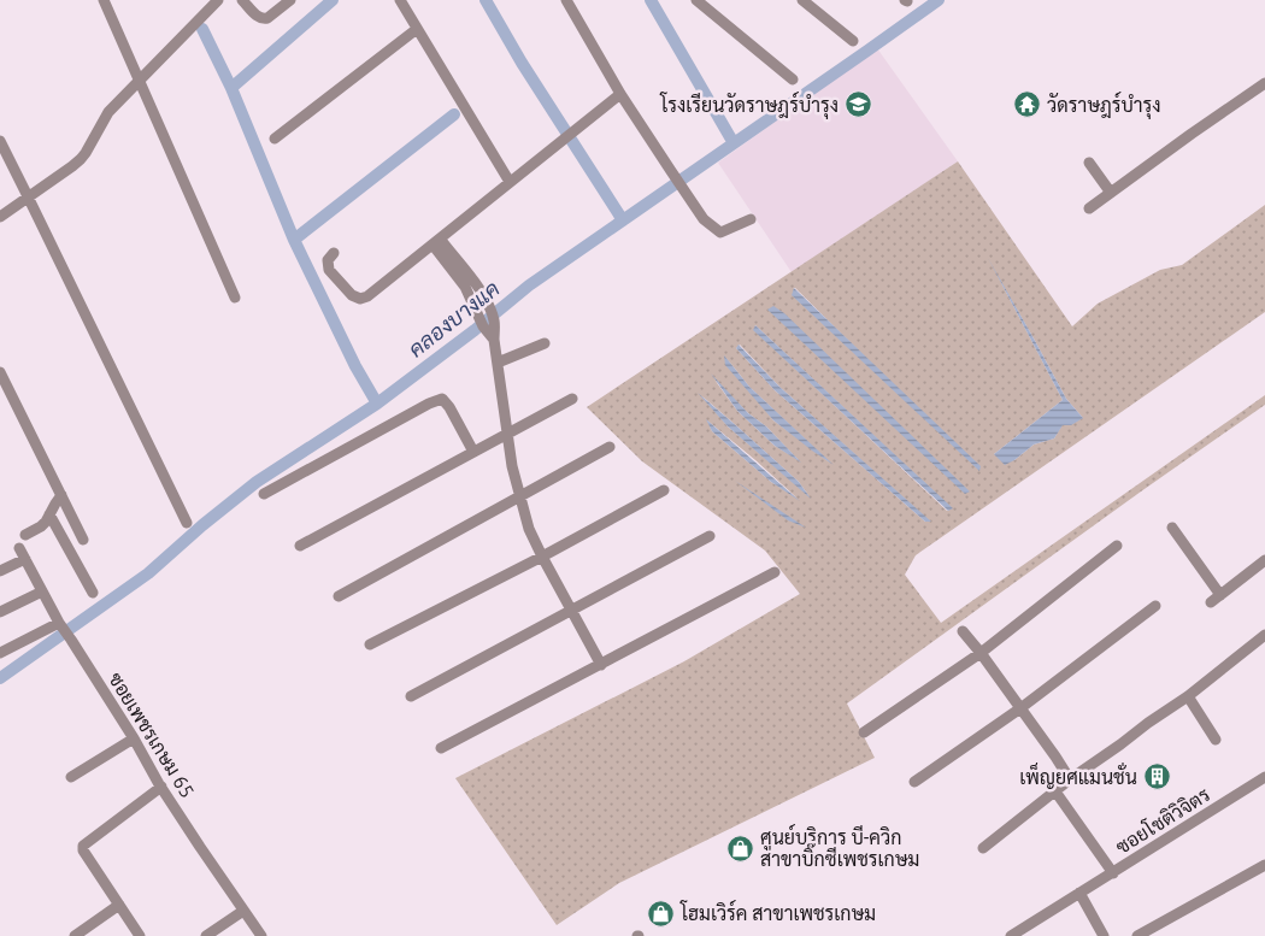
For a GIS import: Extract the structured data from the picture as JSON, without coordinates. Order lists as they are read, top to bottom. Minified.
{"streets":{"street":["ซอยเพชรเกษม 65","ซอยโชติวิจิตร"]},"water":["คลองบางแค"],"places":{"school or university":["โรงเรียนวัดราษฎร์บำรุง"],"temple":["วัดราษฎร์บำรุง"],"building":["เพ็ญยศแมนชั่น"],"shop":["ศูนย์บริการ บี-ควิก สาขาบิ๊กซีเพชรเกษม","โฮมเวิร์ค สาขาเพชรเกษม"]}}
